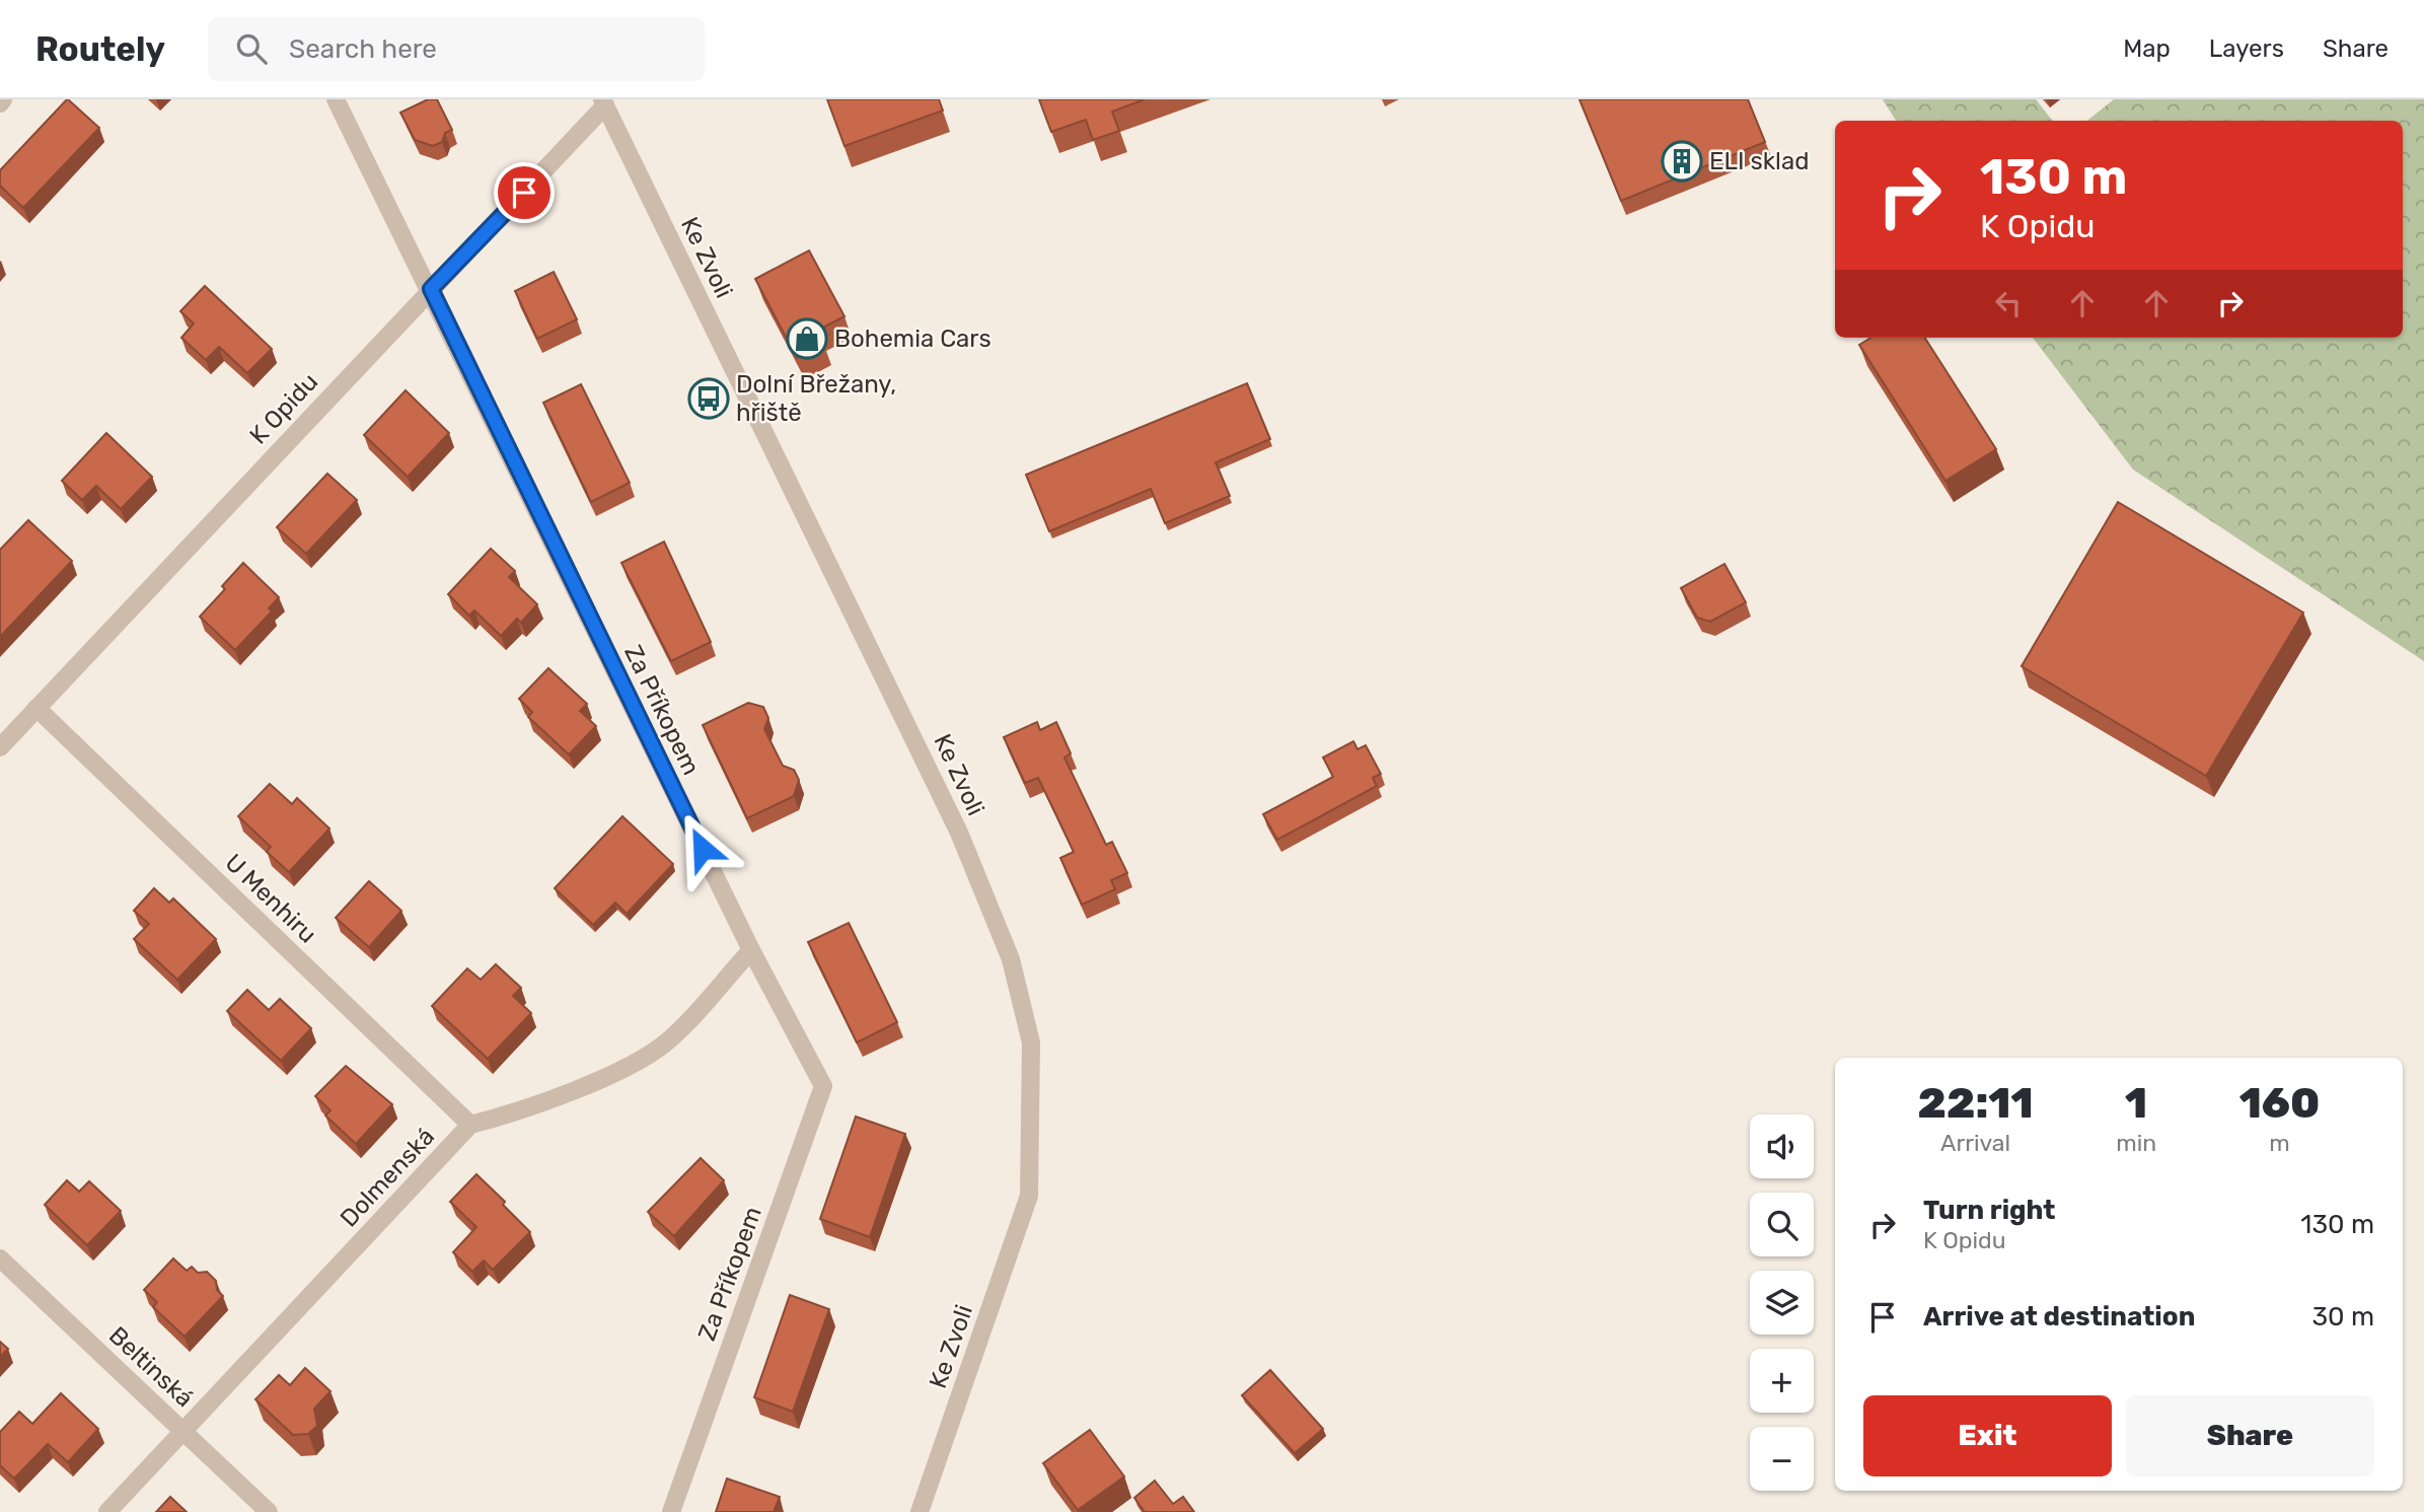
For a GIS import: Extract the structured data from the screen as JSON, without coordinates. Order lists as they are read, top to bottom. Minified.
{"streets":{"street":["Ke Zvoli","K Opidu","Za Příkopem","U Menhiru","Dolmenská","Beltinská"]},"crossings":[["Ke Zvoli","K Opidu"],["K Opidu","Za Příkopem"],["K Opidu","U Menhiru"],["Za Příkopem","Dolmenská"],["U Menhiru","Dolmenská"],["Dolmenská","Beltinská"]],"places":{"building":["ELI sklad"],"shop":["Bohemia Cars"],"bus stop":["Dolní Břežany, hřiště"]},"page":{"header":"Routely","search":"Search here","nav":["Map","Layers","Share"],"turn":["130 m","K Opidu"],"eta":["22:11","Arrival","1","min","160","m"],"map_buttons":["+","−"],"list":[{"name":"Turn right","note":"K Opidu","value":"130 m"},{"name":"Arrive at destination","value":"30 m"}],"buttons":["Exit","Share"]}}
